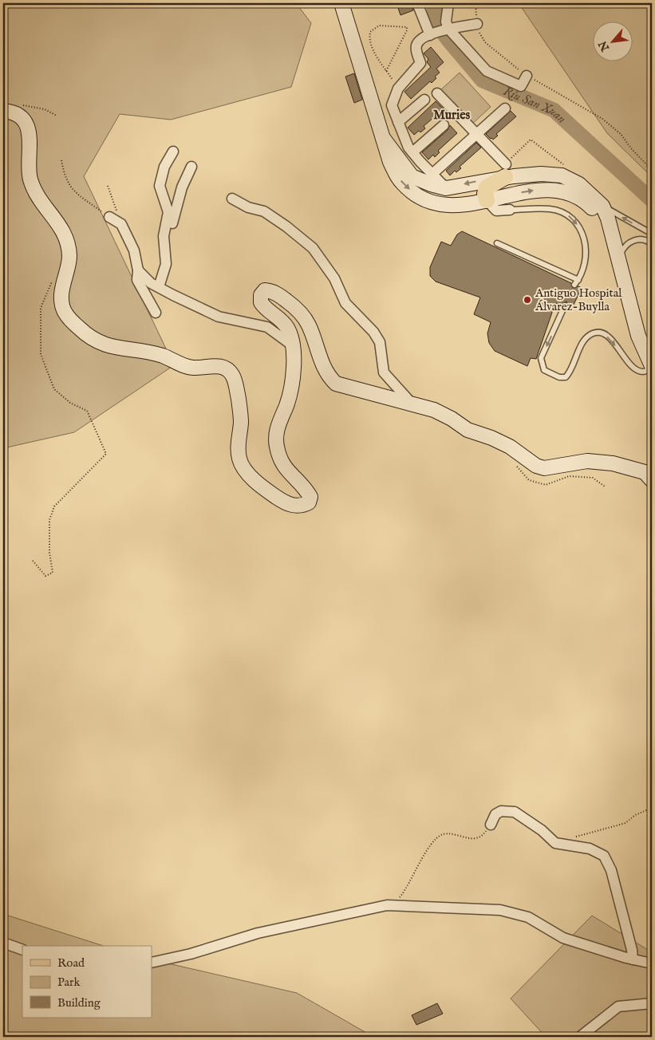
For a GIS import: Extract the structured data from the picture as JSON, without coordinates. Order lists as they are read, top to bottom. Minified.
{"districts":["Muries"],"water":["Ríu San Xuan"],"places":["Antiguo Hospital Álvarez-Buylla"],"legend":["Road","Park","Building"],"north":"bottom left"}
